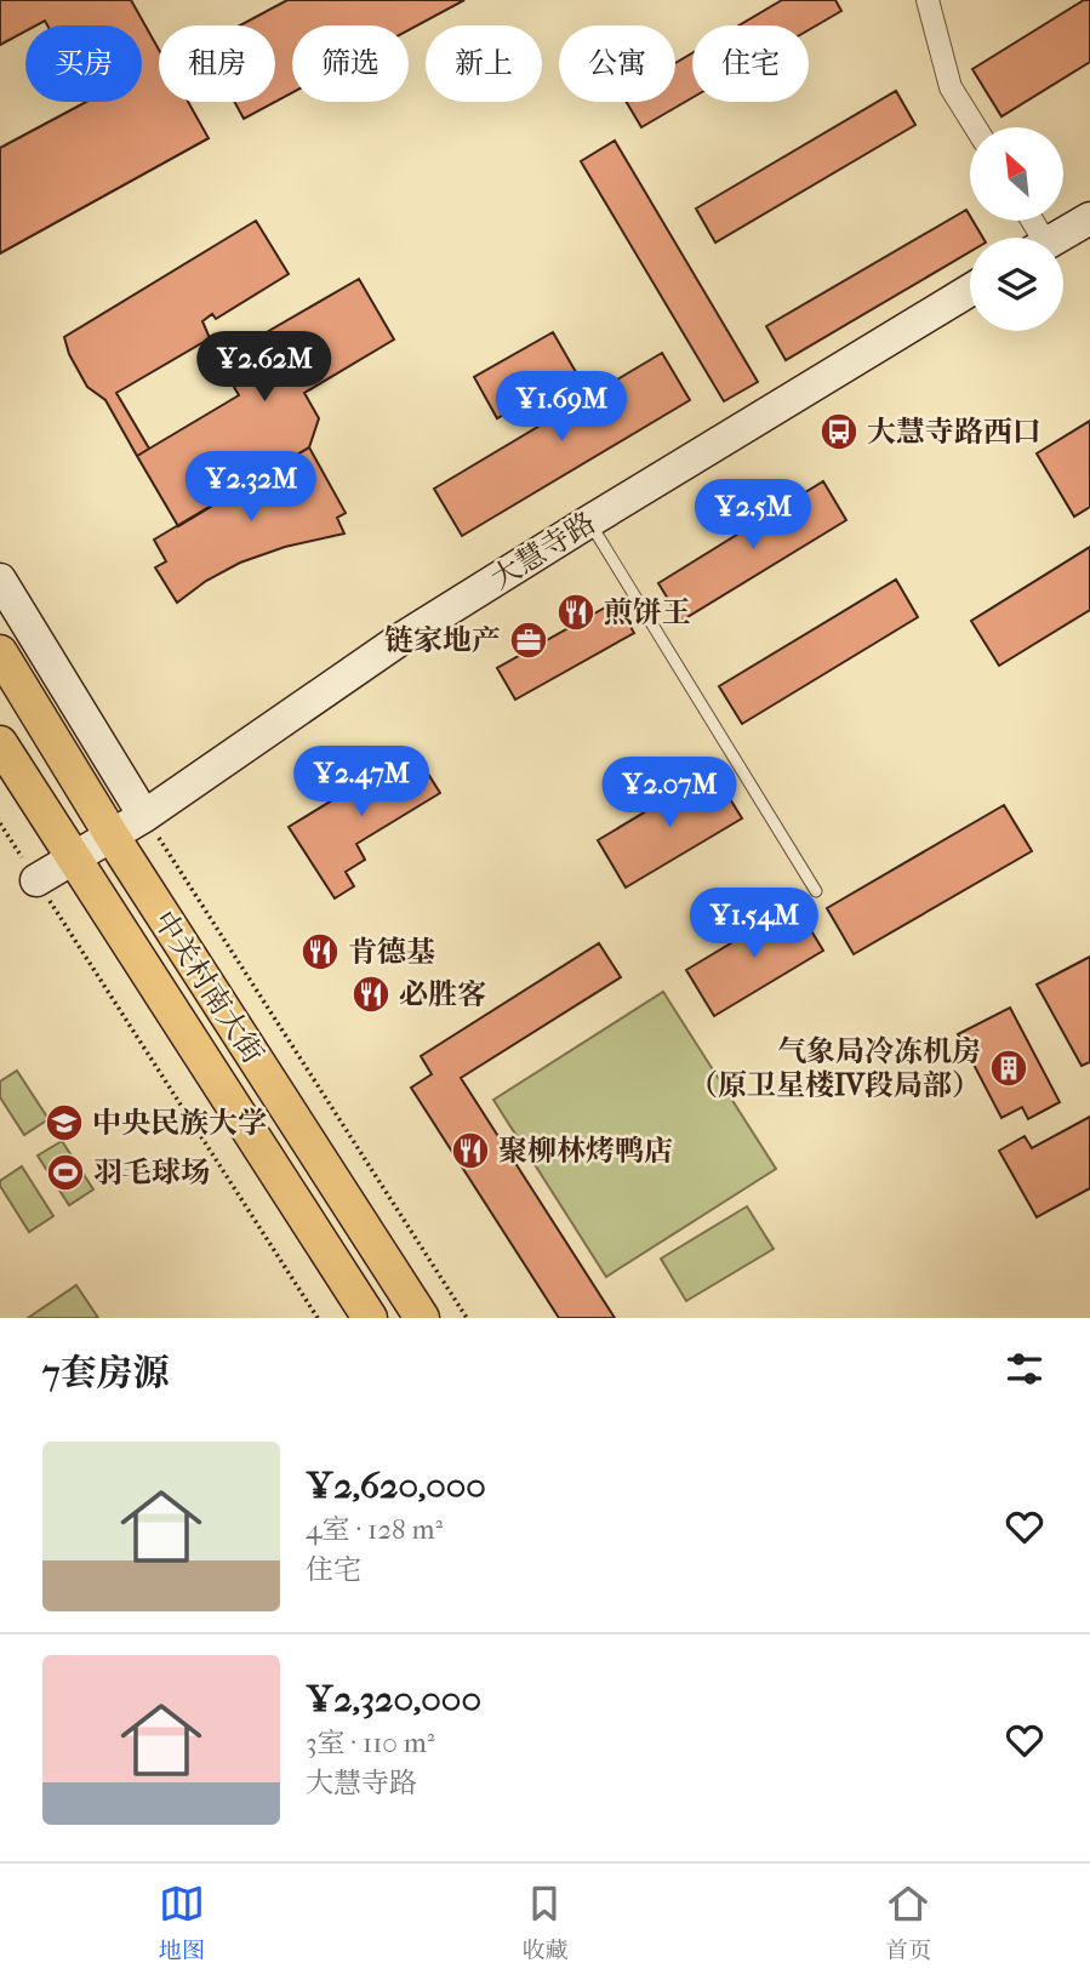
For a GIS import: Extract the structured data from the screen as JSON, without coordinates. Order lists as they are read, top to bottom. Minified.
{"streets":{"main road":["中关村南大街"],"street":["大慧寺路"]},"crossings":[["大慧寺路","中关村南大街"]],"places":{"bus stop":["大慧寺路西口"],"restaurant":["煎饼王","肯德基","必胜客","聚柳林烤鸭店"],"office":["链家地产"],"building":["气象局冷冻机房 （原卫星楼IV段局部）"],"school or university":["中央民族大学"],"sports":["羽毛球场"]},"north":"top left","page":{"chip":["买房","租房","筛选","新上","公寓","住宅"],"price":["¥2.62M","¥1.69M","¥2.32M","¥2.5M","¥2.47M","¥2.07M","¥1.54M"],"heading":"7套房源","list":[{"name":"¥2,620,000","note":"4室 · 128 m² · 住宅"},{"name":"¥2,320,000","note":"3室 · 110 m² · 大慧寺路"}],"tabs":["地图","收藏","首页"]}}
